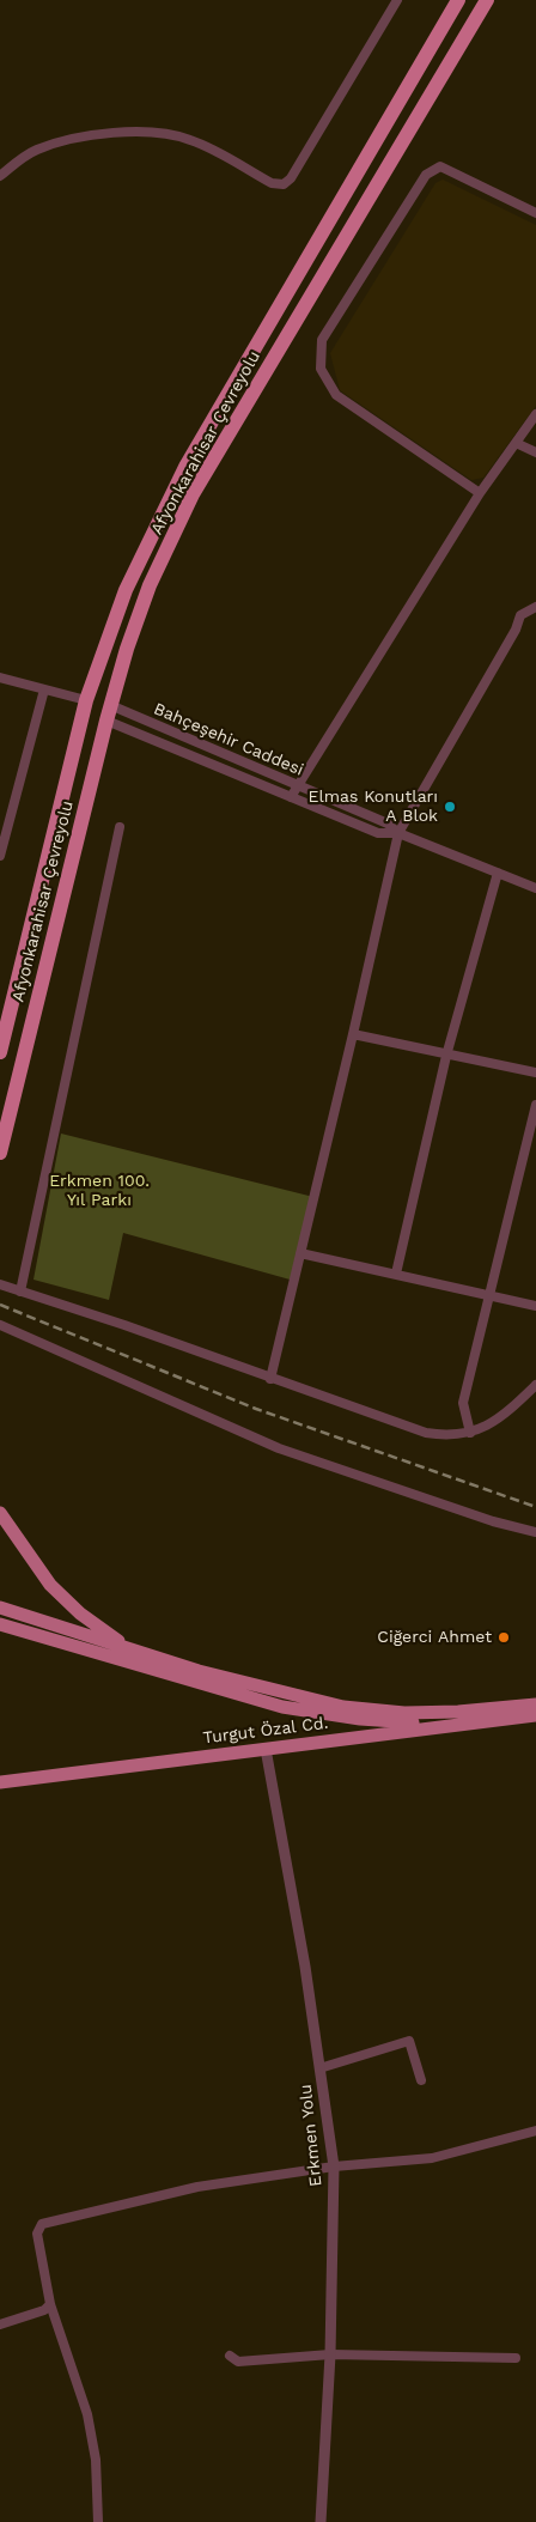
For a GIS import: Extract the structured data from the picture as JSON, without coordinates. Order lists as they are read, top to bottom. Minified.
{"streets":{"highway":["Afyonkarahisar Çevreyolu"],"main road":["Turgut Özal Cd."],"street":["Bahçeşehir Caddesi","Erkmen Yolu"]},"crossings":[["Afyonkarahisar Çevreyolu","Bahçeşehir Caddesi"],["Turgut Özal Cd.","Erkmen Yolu"]],"parks":["Erkmen 100. Yıl Parkı"],"places":["Elmas Konutları A Blok","Ciğerci Ahmet"]}
